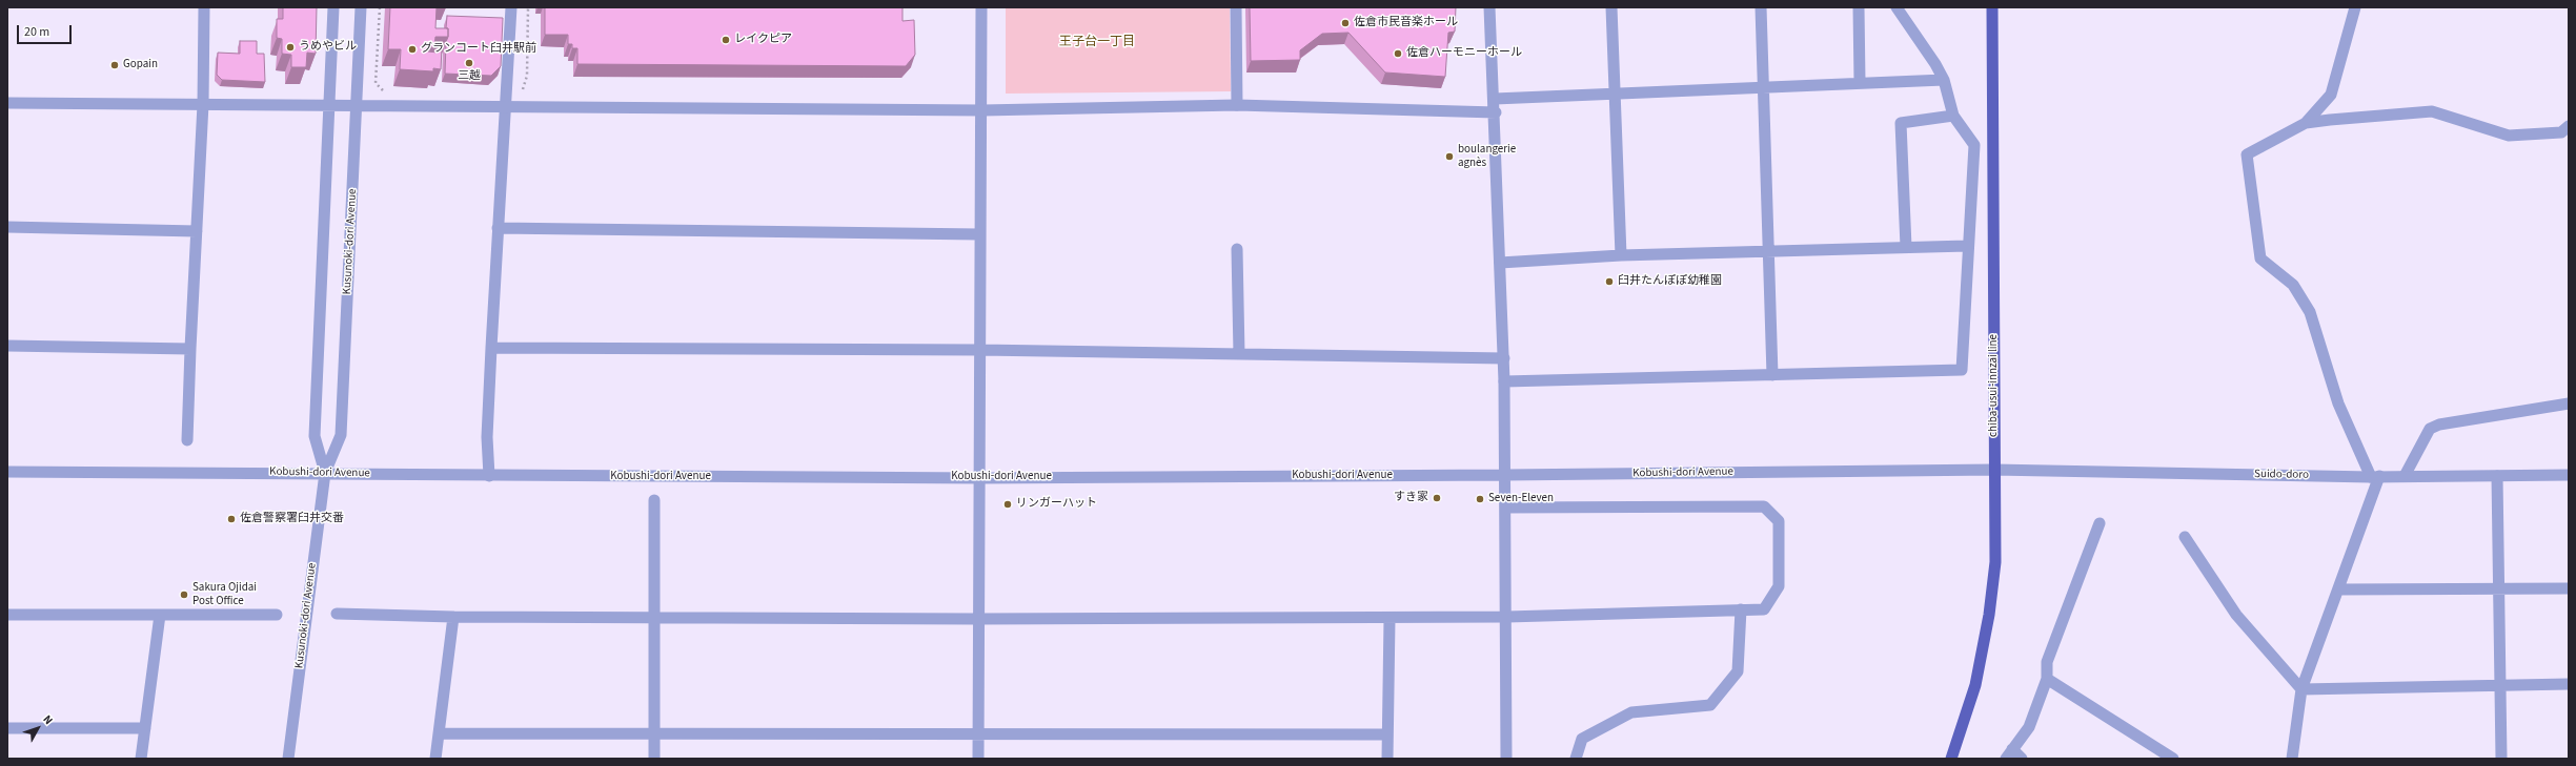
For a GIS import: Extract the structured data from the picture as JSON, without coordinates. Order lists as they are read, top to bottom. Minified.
{"streets":{"main road":["chiba-usui-innzai line"],"street":["Kusunoki-dori Avenue","Kobushi-dori Avenue","Suido-doro"]},"crossings":[["Kusunoki-dori Avenue","Kobushi-dori Avenue"],["chiba-usui-innzai line","Kobushi-dori Avenue"],["chiba-usui-innzai line","Suido-doro"],["Kobushi-dori Avenue","Suido-doro"]],"districts":["王子台一丁目"],"places":["佐倉市民音楽ホール","レイクピア","うめやビル","グランコート臼井駅前","佐倉ハーモニーホール","三越","Gopain","boulangerie agnès","臼井たんぽぽ幼稚園","すき家","Seven-Eleven","リンガーハット","佐倉警察署臼井交番","Sakura Ojidai Post Office"],"scale_bar":"20 m","north":"top right"}
